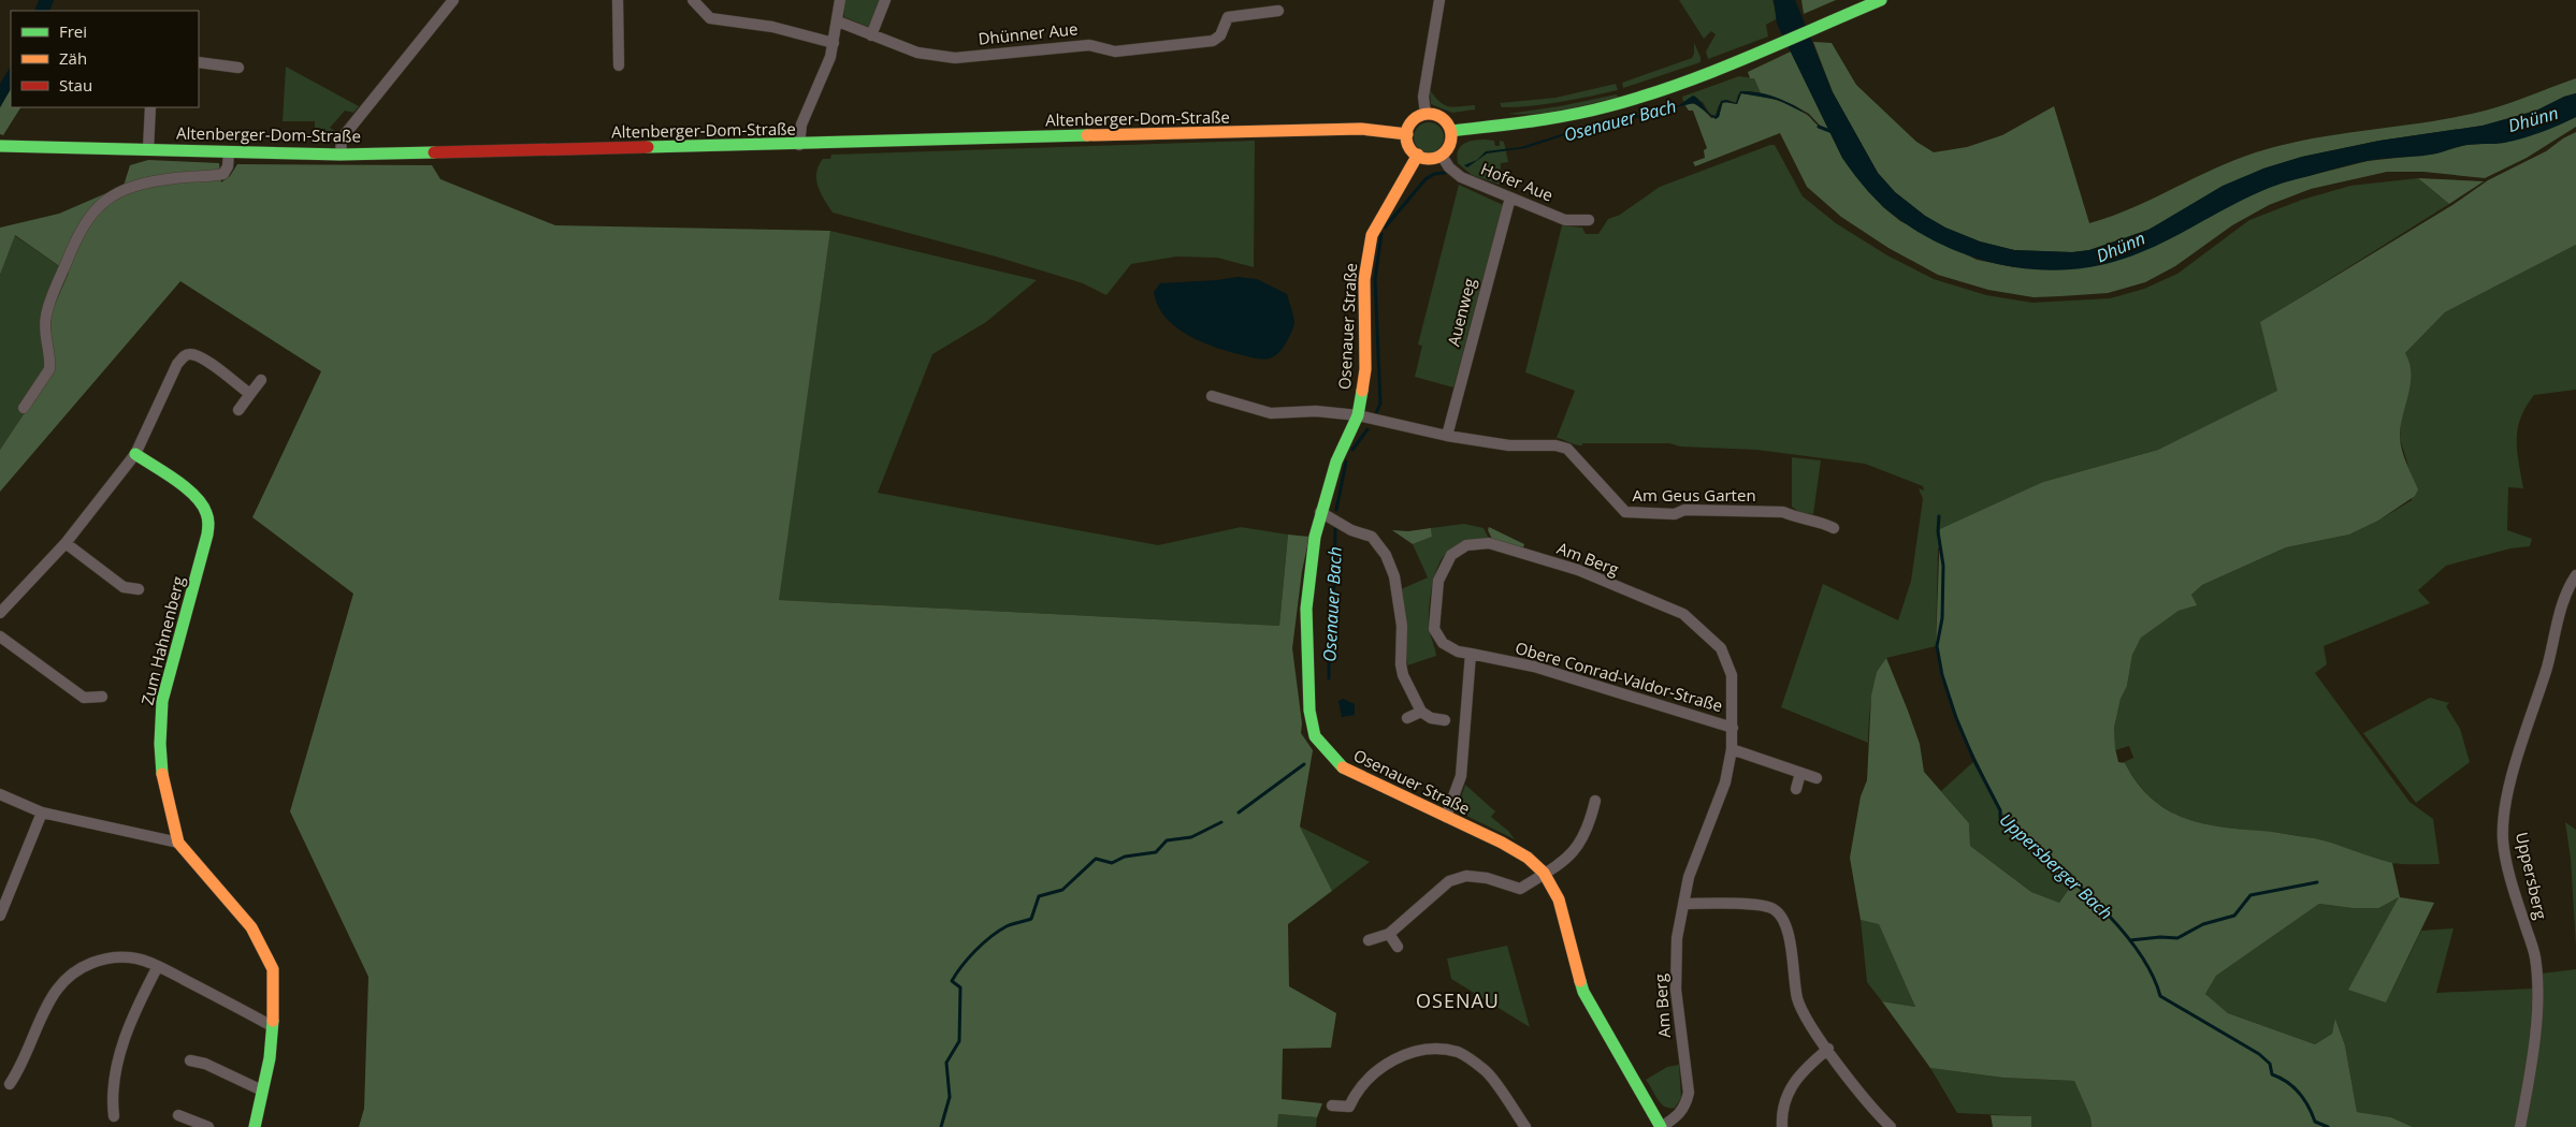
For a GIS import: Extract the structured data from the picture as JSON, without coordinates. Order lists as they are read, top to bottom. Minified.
{"streets":{"main road":["Altenberger-Dom-Straße","Osenauer Straße","Zum Hahnenberg"],"street":["Dhünner Aue","Hofer Aue","Auenweg","Am Geus Garten","Am Berg","Obere Conrad-Valdor-Straße","Uppersberg"]},"crossings":[["Altenberger-Dom-Straße","Hofer Aue"],["Altenberger-Dom-Straße","Osenauer Straße"],["Hofer Aue","Auenweg"],["Hofer Aue","Osenauer Straße"],["Auenweg","Am Geus Garten"],["Osenauer Straße","Am Geus Garten"],["Osenauer Straße","Am Berg"],["Am Berg","Obere Conrad-Valdor-Straße"]],"districts":["OSENAU"],"water":["Dhünn","Osenauer Bach","Uppersberger Bach"],"legend":["Frei","Zäh","Stau"]}
